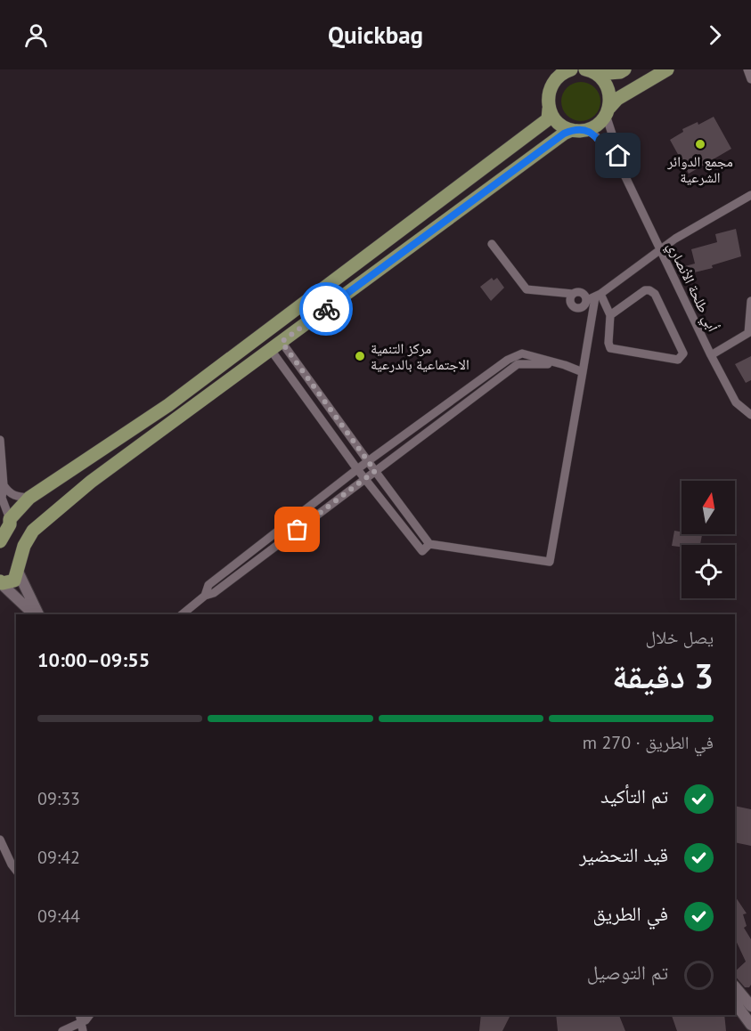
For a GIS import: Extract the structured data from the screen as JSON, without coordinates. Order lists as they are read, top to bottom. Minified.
{"streets":{"street":["أبي طلحة الأنصاري"]},"places":["مجمع الدوائر الشرعية","مركز التنمية الاجتماعية بالدرعية"],"north":"top","page":{"header":"Quickbag","heading":["3 دقيقة","يصل خلال","09:55–10:00"],"bar":"في الطريق · 270 m","list":[["تم التأكيد","09:33"],["قيد التحضير","09:42"],["في الطريق","09:44"],"تم التوصيل"]}}
